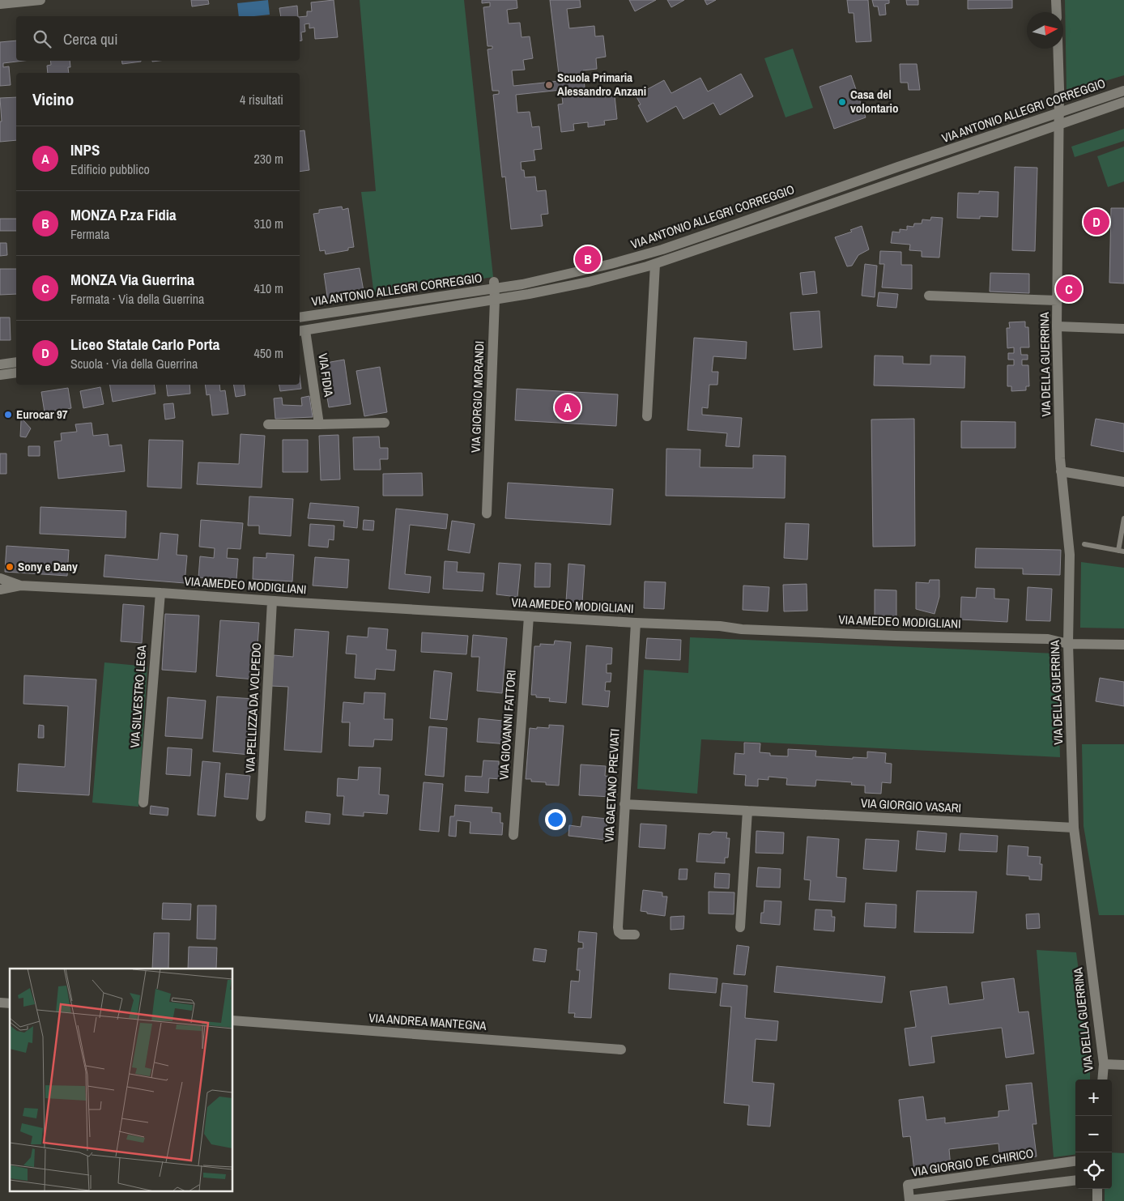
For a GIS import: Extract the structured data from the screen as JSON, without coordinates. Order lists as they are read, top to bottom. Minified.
{"streets":{"street":["VIA ANTONIO ALLEGRI CORREGGIO","VIA DELLA GUERRINA","VIA FIDIA","VIA GIORGIO MORANDI","VIA AMEDEO MODIGLIANI","VIA SILVESTRO LEGA","VIA PELLIZZA DA VOLPEDO","VIA GIOVANNI FATTORI","VIA GAETANO PREVIATI","VIA GIORGIO VASARI","VIA ANDREA MANTEGNA","VIA GIORGIO DE CHIRICO"]},"crossings":[["VIA ANTONIO ALLEGRI CORREGGIO","VIA DELLA GUERRINA"],["VIA ANTONIO ALLEGRI CORREGGIO","VIA FIDIA"],["VIA ANTONIO ALLEGRI CORREGGIO","VIA GIORGIO MORANDI"],["VIA DELLA GUERRINA","VIA AMEDEO MODIGLIANI"],["VIA DELLA GUERRINA","VIA GIORGIO VASARI"],["VIA AMEDEO MODIGLIANI","VIA SILVESTRO LEGA"],["VIA AMEDEO MODIGLIANI","VIA PELLIZZA DA VOLPEDO"],["VIA AMEDEO MODIGLIANI","VIA GIOVANNI FATTORI"],["VIA AMEDEO MODIGLIANI","VIA GAETANO PREVIATI"],["VIA GAETANO PREVIATI","VIA GIORGIO VASARI"]],"places":["Scuola Primaria Alessandro Anzani","Casa del volontario","Eurocar 97","Sony e Dany"],"north":"right","page":{"search":"Cerca qui","heading":["Vicino","4 risultati"],"list":[{"mark":"A","name":"INPS","note":"Edificio pubblico","value":"230 m"},{"mark":"B","name":"MONZA P.za Fidia","note":"Fermata","value":"310 m"},{"mark":"C","name":"MONZA Via Guerrina","note":"Fermata · Via della Guerrina","value":"410 m"},{"mark":"D","name":"Liceo Statale Carlo Porta","note":"Scuola · Via della Guerrina","value":"450 m"}],"pins":["D","B","C","A"],"map_buttons":["+","−"]}}
